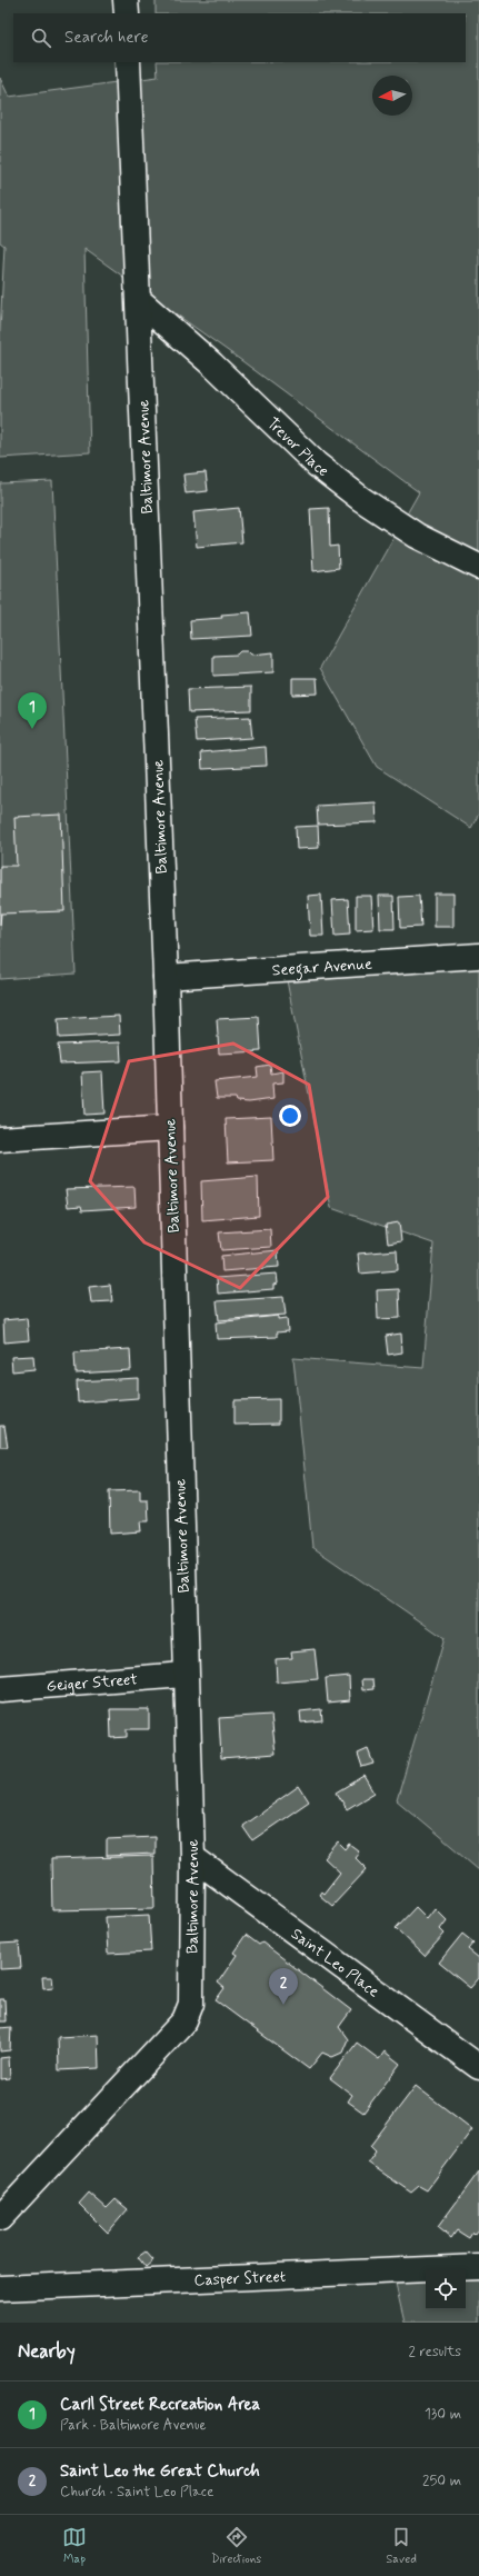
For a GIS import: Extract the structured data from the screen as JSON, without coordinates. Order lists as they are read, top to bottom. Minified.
{"streets":{"street":["Trevor Place","Baltimore Avenue","Seegar Avenue","Geiger Street","Saint Leo Place","Casper Street"]},"crossings":[["Trevor Place","Baltimore Avenue"],["Baltimore Avenue","Seegar Avenue"],["Baltimore Avenue","Geiger Street"],["Baltimore Avenue","Saint Leo Place"]],"north":"left","page":{"search":"Search here","pins":["1","2"],"heading":["Nearby","2 results"],"list":[{"mark":"1","name":"Carll Street Recreation Area","note":"Park · Baltimore Avenue","value":"130 m"},{"mark":"2","name":"Saint Leo the Great Church","note":"Church · Saint Leo Place","value":"250 m"}],"nav":["Map","Directions","Saved"]}}
